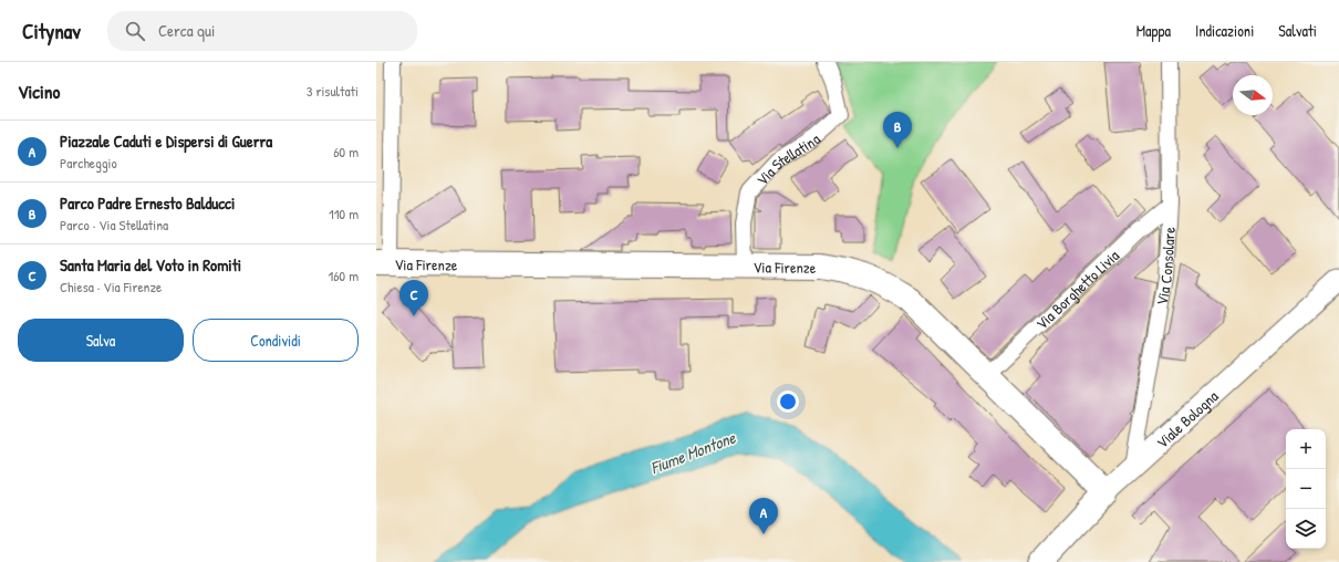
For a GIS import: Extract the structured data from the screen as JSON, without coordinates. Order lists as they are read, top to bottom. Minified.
{"streets":{"main road":["Via Firenze","Viale Bologna"],"street":["Via Stellatina","Via Consolare","Via Borghetto Livia"]},"crossings":[["Via Stellatina","Via Firenze"],["Via Firenze","Via Borghetto Livia"],["Via Firenze","Viale Bologna"],["Via Consolare","Via Borghetto Livia"],["Via Consolare","Viale Bologna"]],"water":["Fiume Montone"],"north":"right","page":{"header":"Citynav","search":"Cerca qui","nav":["Mappa","Indicazioni","Salvati"],"heading":["Vicino","3 risultati"],"pins":["B","C","A"],"list":[{"mark":"A","name":"Piazzale Caduti e Dispersi di Guerra","note":"Parcheggio","value":"60 m"},{"mark":"B","name":"Parco Padre Ernesto Balducci","note":"Parco · Via Stellatina","value":"110 m"},{"mark":"C","name":"Santa Maria del Voto in Romiti","note":"Chiesa · Via Firenze","value":"160 m"}],"buttons":["Salva","Condividi"],"map_buttons":["+","−"]}}
